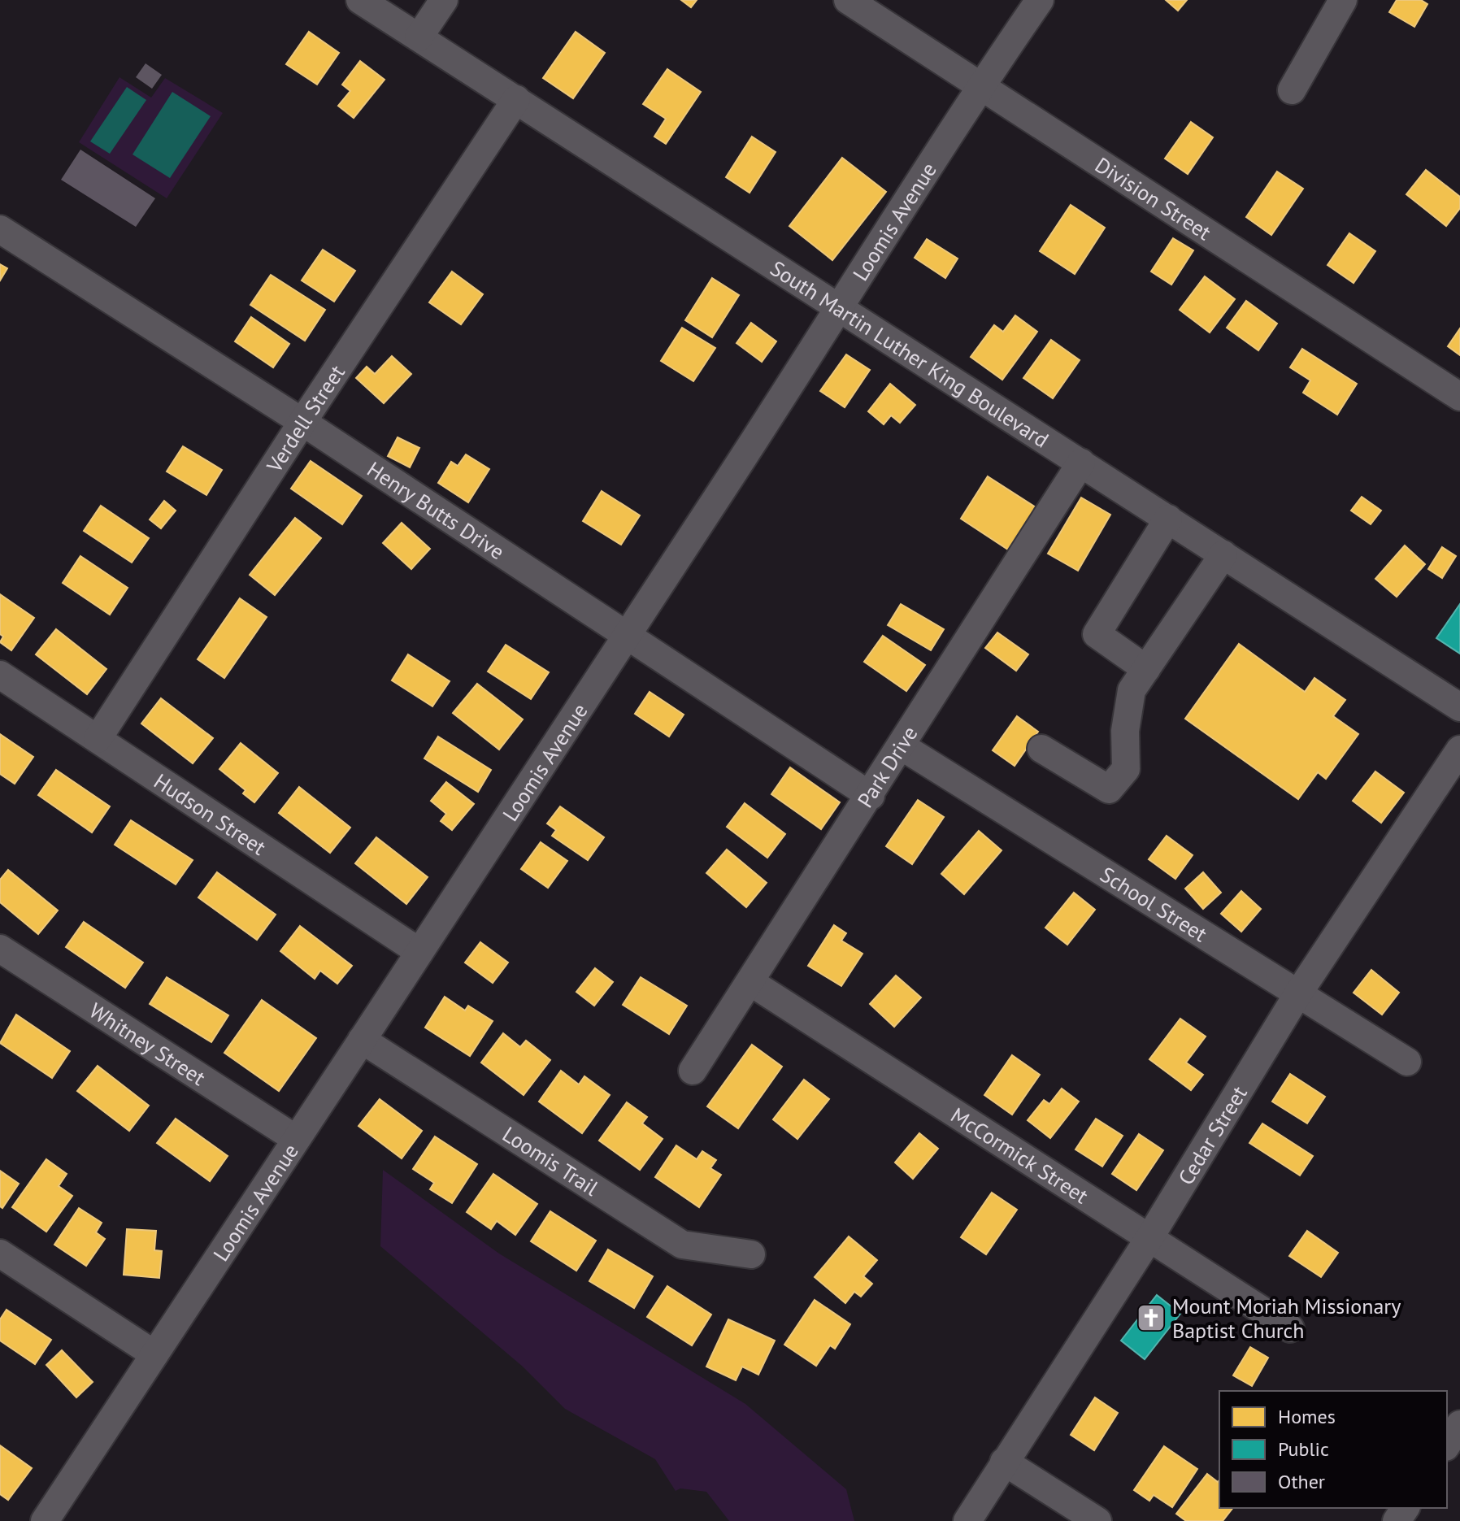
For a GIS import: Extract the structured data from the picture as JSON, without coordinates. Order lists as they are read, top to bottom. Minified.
{"streets":{"street":["Division Street","Loomis Avenue","South Martin Luther King Boulevard","Verdell Street","Henry Butts Drive","Park Drive","Hudson Street","School Street","Whitney Street","Cedar Street","McCormick Street","Loomis Trail"]},"crossings":[["Division Street","Loomis Avenue"],["Loomis Avenue","South Martin Luther King Boulevard"],["Loomis Avenue","Henry Butts Drive"],["Loomis Avenue","Hudson Street"],["Loomis Avenue","Whitney Street"],["Loomis Avenue","Loomis Trail"],["South Martin Luther King Boulevard","Verdell Street"],["South Martin Luther King Boulevard","Park Drive"],["Verdell Street","Henry Butts Drive"],["Verdell Street","Hudson Street"],["Henry Butts Drive","Park Drive"],["Park Drive","School Street"],["Park Drive","McCormick Street"],["School Street","Cedar Street"],["Cedar Street","McCormick Street"]],"places":{"church":["Mount Moriah Missionary Baptist Church"]},"legend":["Homes","Public","Other"]}
